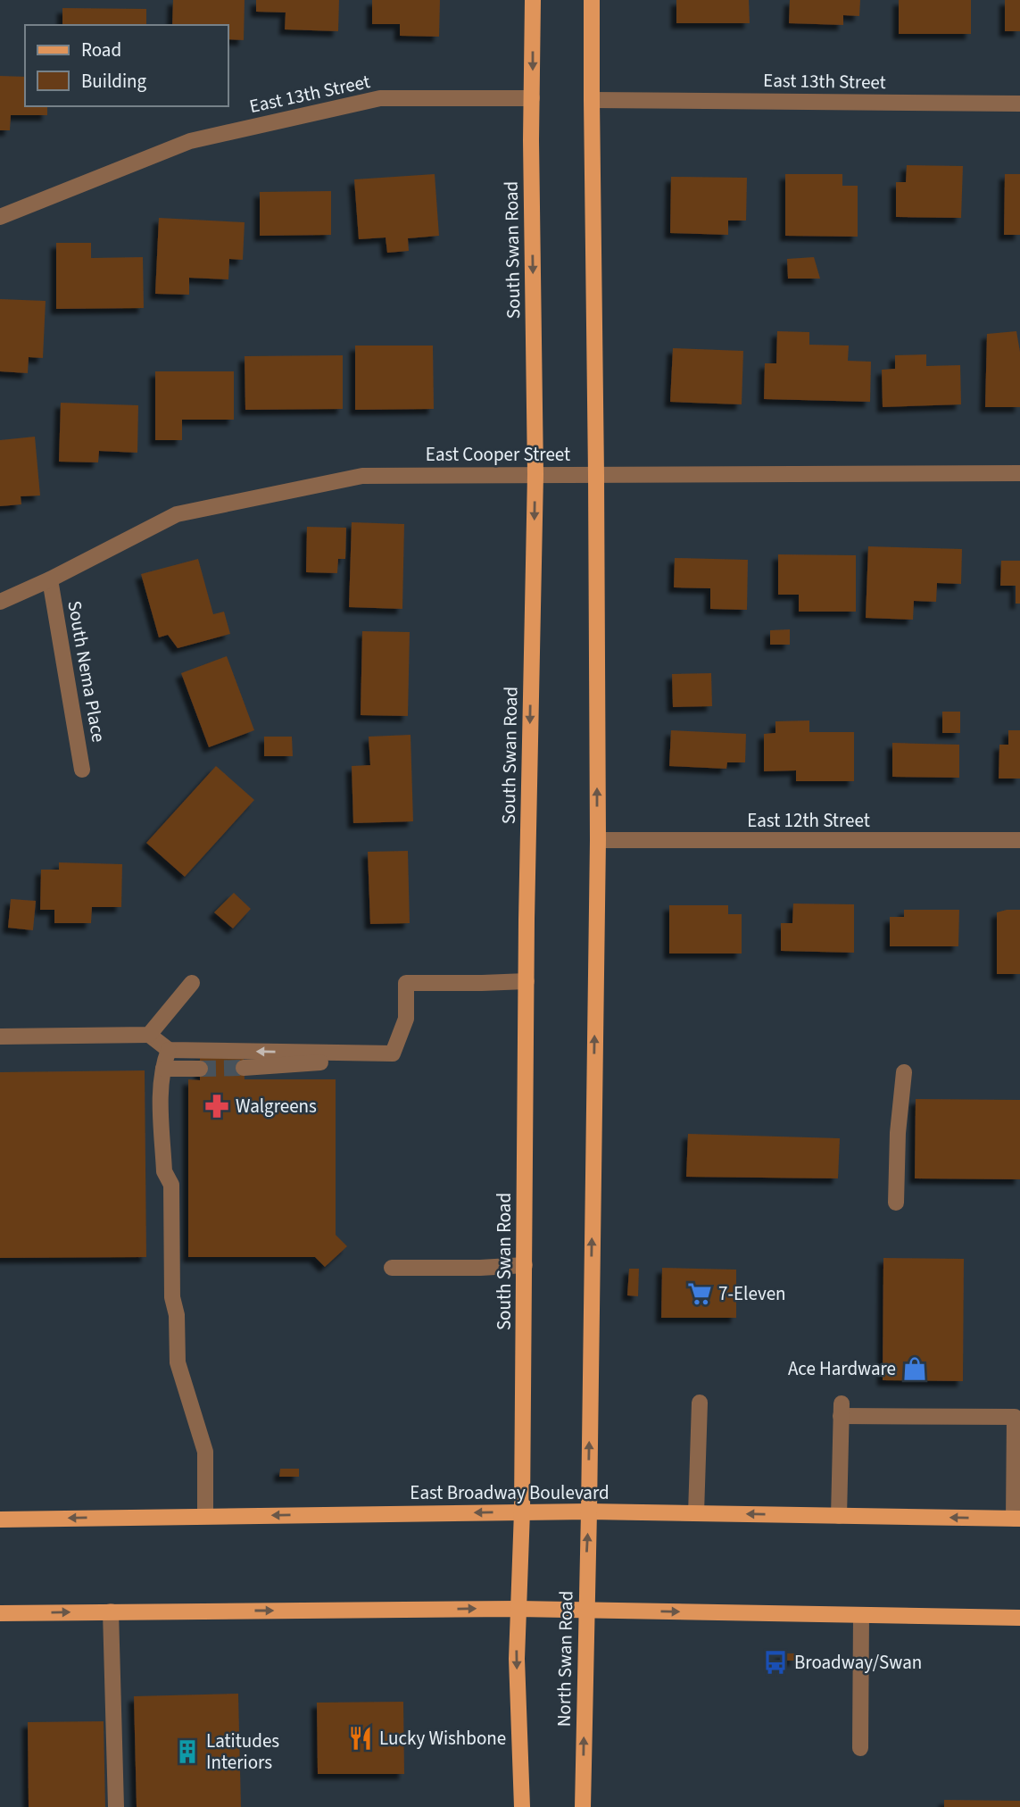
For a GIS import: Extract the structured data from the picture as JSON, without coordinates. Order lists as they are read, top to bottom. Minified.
{"streets":{"main road":["South Swan Road","East Broadway Boulevard","North Swan Road"],"street":["East 13th Street","East Cooper Street","South Nema Place","East 12th Street"]},"crossings":[["East 13th Street","South Swan Road"],["South Swan Road","East Cooper Street"],["South Swan Road","East Broadway Boulevard"],["East Cooper Street","South Nema Place"],["East Broadway Boulevard","North Swan Road"]],"places":{"pharmacy":["Walgreens"],"supermarket":["7-Eleven"],"shop":["Ace Hardware"],"bus stop":["Broadway/Swan"],"restaurant":["Lucky Wishbone"],"building":["Latitudes Interiors"]},"legend":["Road","Building"]}
